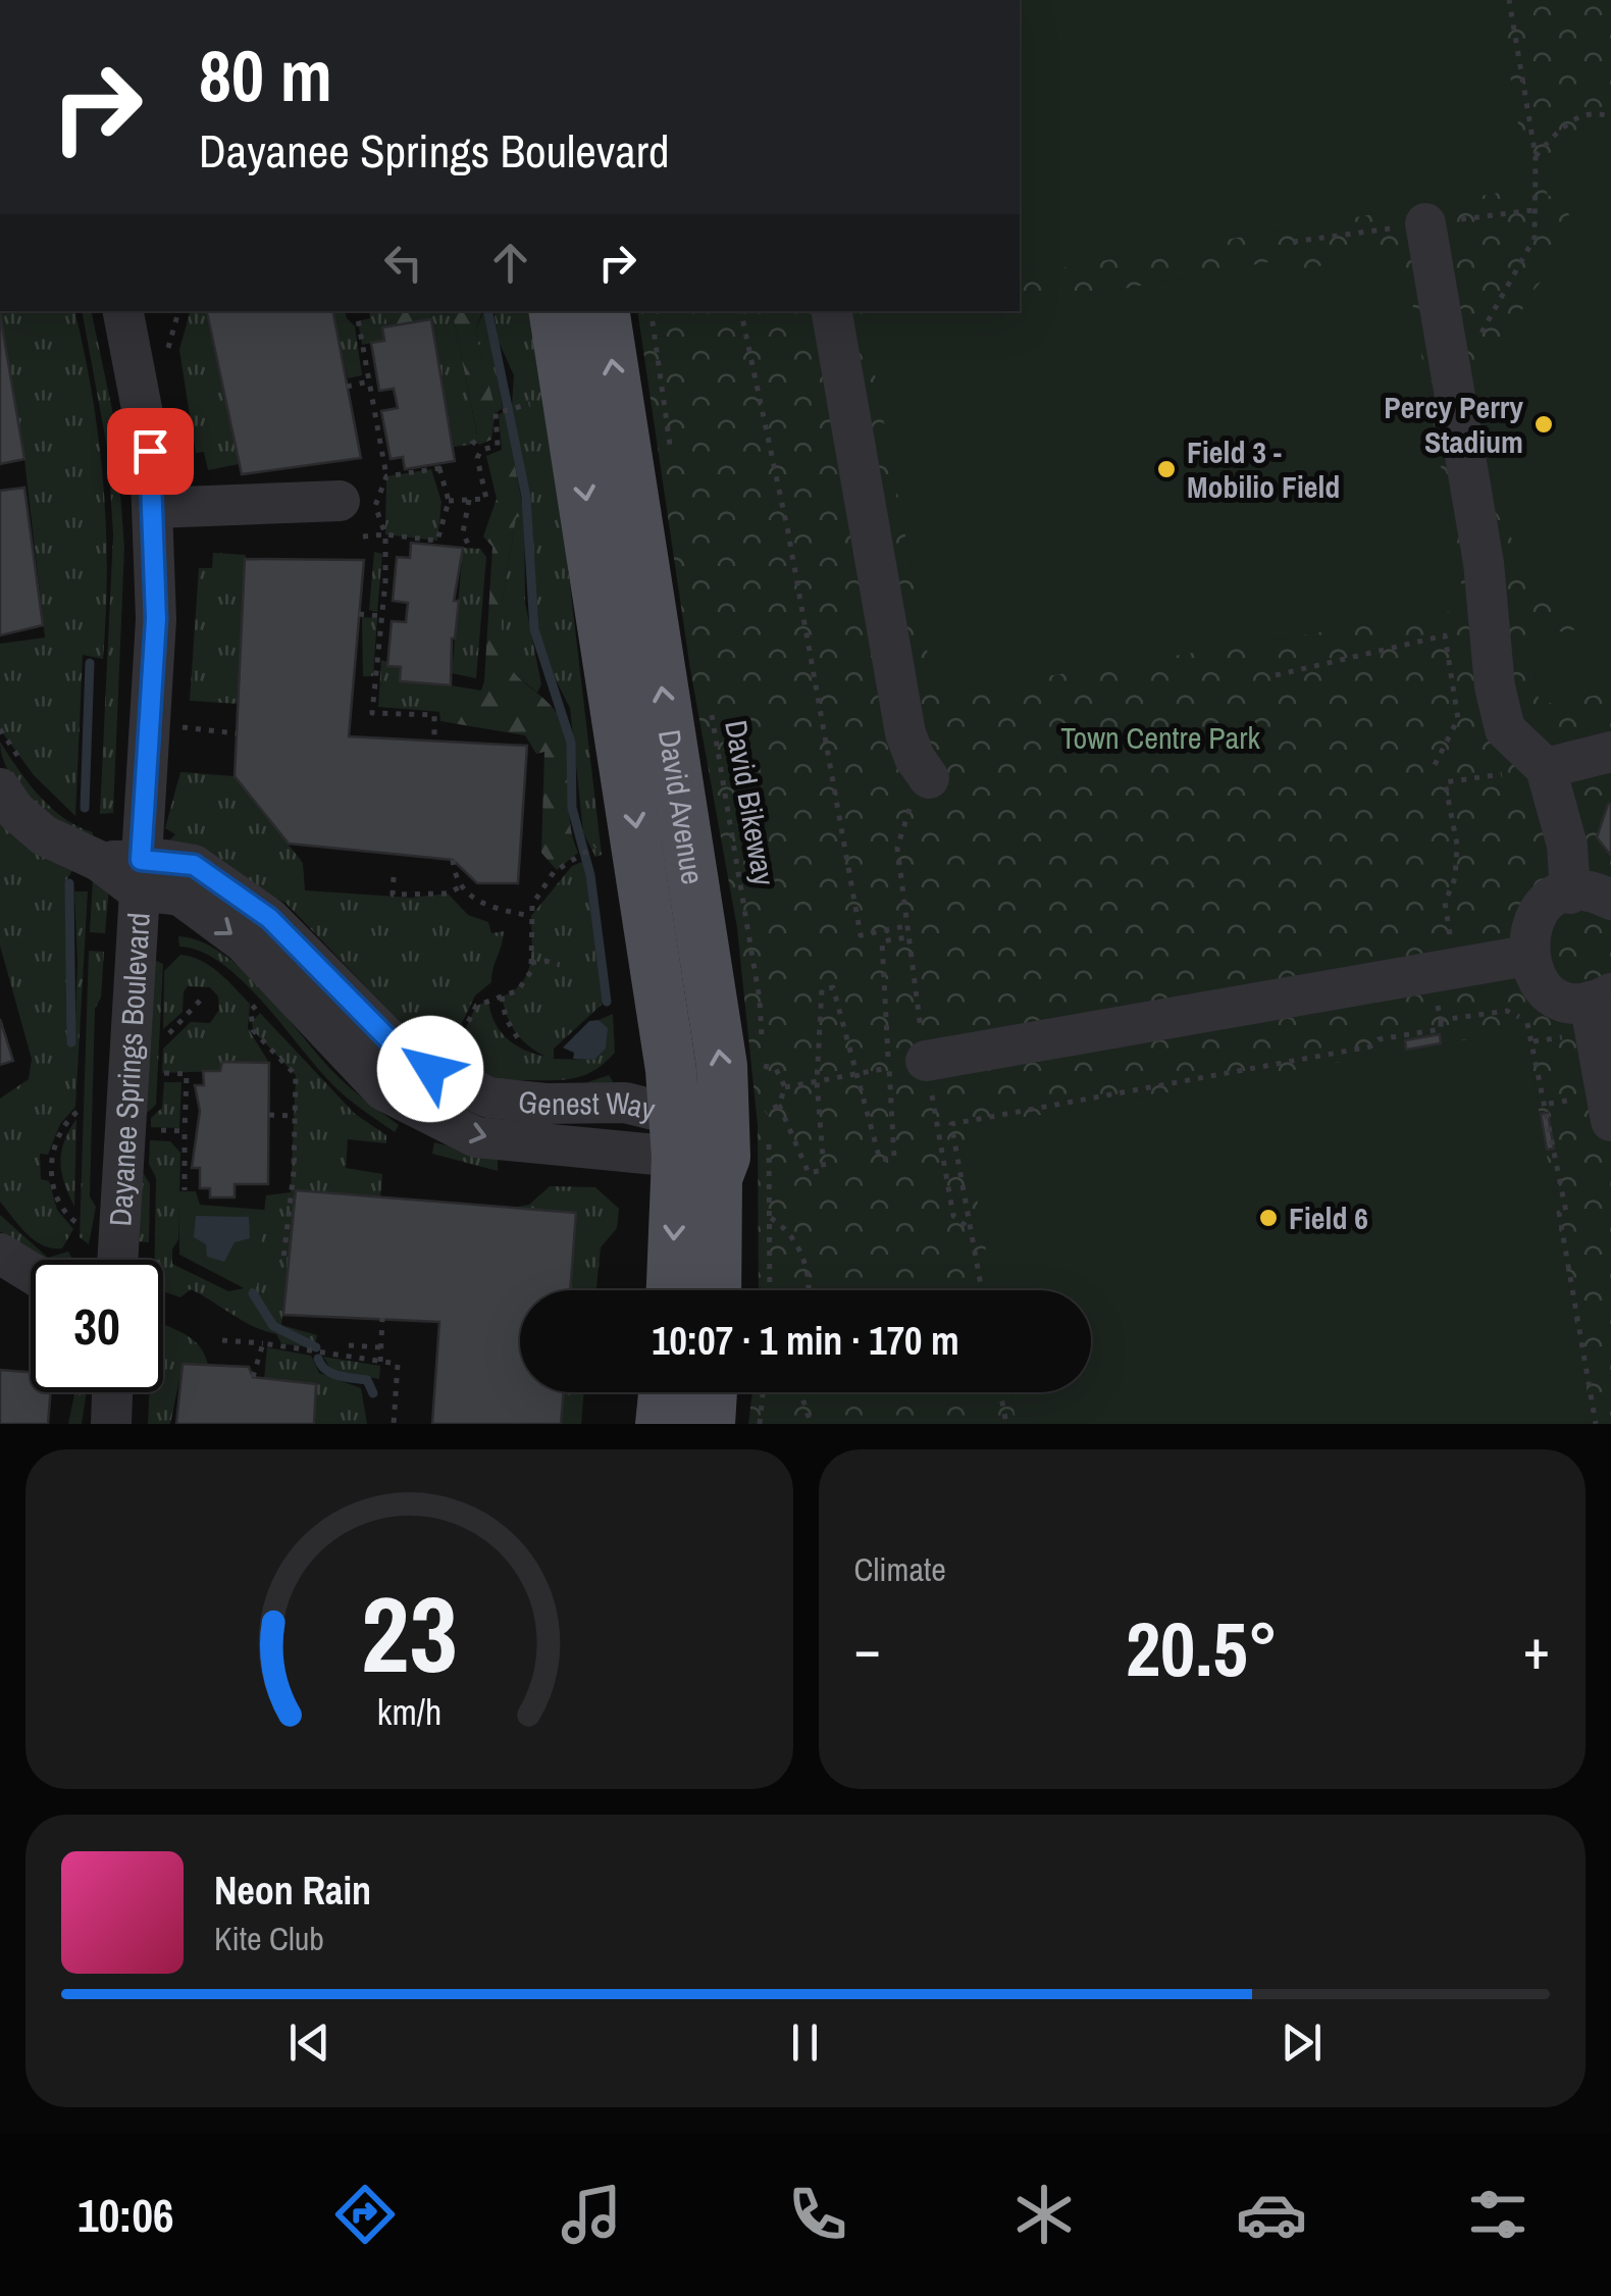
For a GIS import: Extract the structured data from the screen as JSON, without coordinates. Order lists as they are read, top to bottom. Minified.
{"streets":{"main road":["David Avenue"],"street":["Dayanee Springs Boulevard","Genest Way"],"path":["David Bikeway"]},"crossings":[["David Avenue","Genest Way"],["Dayanee Springs Boulevard","Genest Way"]],"parks":["Town Centre Park"],"places":["Percy Perry Stadium","Field 3 - Mobilio Field","Field 6"],"page":{"turn":["80 m","Dayanee Springs Boulevard"],"limit":"30","trip":"10:07 · 1 min · 170 m","tile":"Climate","heat":["−","20.5°","+"],"song":["Neon Rain","Kite Club"],"tabs":"10:06","gauge":["23","km/h"]}}
